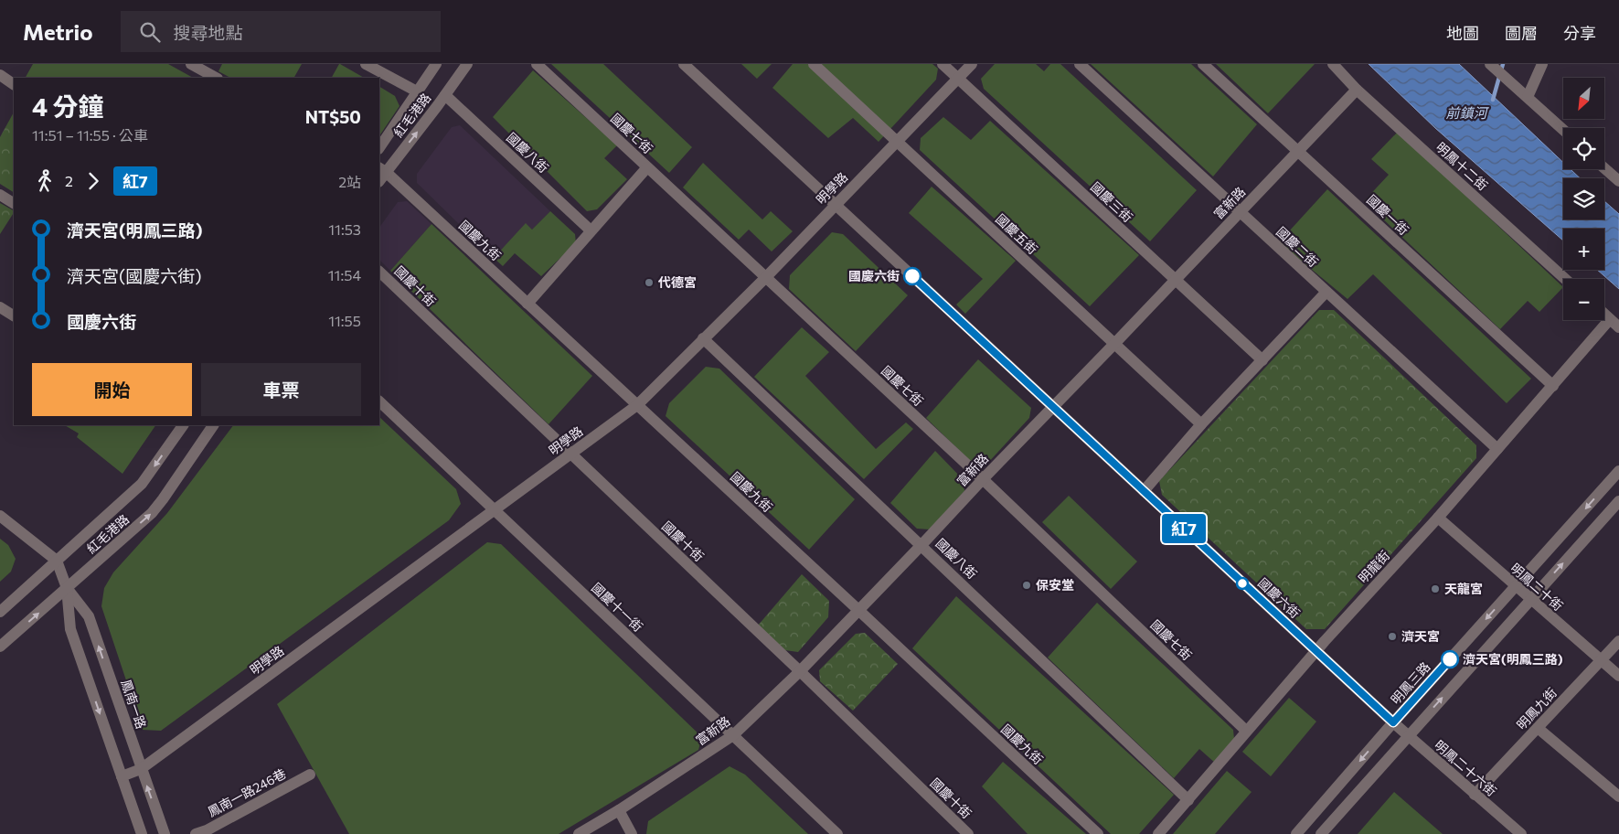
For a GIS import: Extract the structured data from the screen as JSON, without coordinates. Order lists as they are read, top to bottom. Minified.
{"streets":{"street":["紅毛港路","國慶七街","國慶八街","明鳳十二街","明學路","國慶三街","富新路","國慶一街","國慶五街","國慶九街","國慶二街","國慶十街","明龍街","明鳳二十街","國慶六街","國慶十一街","明鳳三路","鳳南一路","明鳳九街","明鳳二十六街","鳳南一路246巷"]},"crossings":[["紅毛港路","國慶八街"],["紅毛港路","國慶九街"],["紅毛港路","鳳南一路"],["國慶七街","明學路"],["國慶七街","富新路"],["國慶七街","明龍街"],["國慶八街","明學路"],["國慶八街","富新路"],["國慶八街","明龍街"],["明鳳十二街","富新路"],["明學路","國慶三街"],["明學路","國慶五街"],["明學路","國慶九街"],["明學路","國慶十街"],["明學路","國慶六街"],["明學路","國慶十一街"],["明學路","鳳南一路"],["國慶三街","富新路"],["富新路","國慶一街"],["富新路","國慶五街"],["富新路","國慶九街"],["富新路","國慶二街"],["富新路","國慶十街"],["富新路","國慶六街"],["富新路","國慶十一街"],["國慶一街","明龍街"],["國慶二街","明龍街"],["明龍街","明鳳二十街"],["明龍街","國慶六街"],["明鳳二十街","明鳳三路"],["明鳳二十街","明鳳九街"],["國慶六街","明鳳三路"],["國慶六街","明鳳二十六街"],["明鳳三路","明鳳二十六街"],["明鳳九街","明鳳二十六街"]],"water":["前鎮河"],"places":["國慶六街","代德宮","保安堂","天龍宮","濟天宮","濟天宮(明鳳三路)"],"lines":["bus line 紅7"],"north":"bottom left","page":{"header":"Metrio","search":"搜尋地點","nav":["地圖","圖層","分享"],"on_map":"紅7","map_buttons":["+","−"],"heading":["4 分鐘","11:51 – 11:55 · 公車","NT$50"],"legs":["2","紅7","2站"],"list":[{"name":"濟天宮(明鳳三路)","value":"11:53"},{"name":"濟天宮(國慶六街)","value":"11:54"},{"name":"國慶六街","value":"11:55"}],"buttons":["開始","車票"]}}
